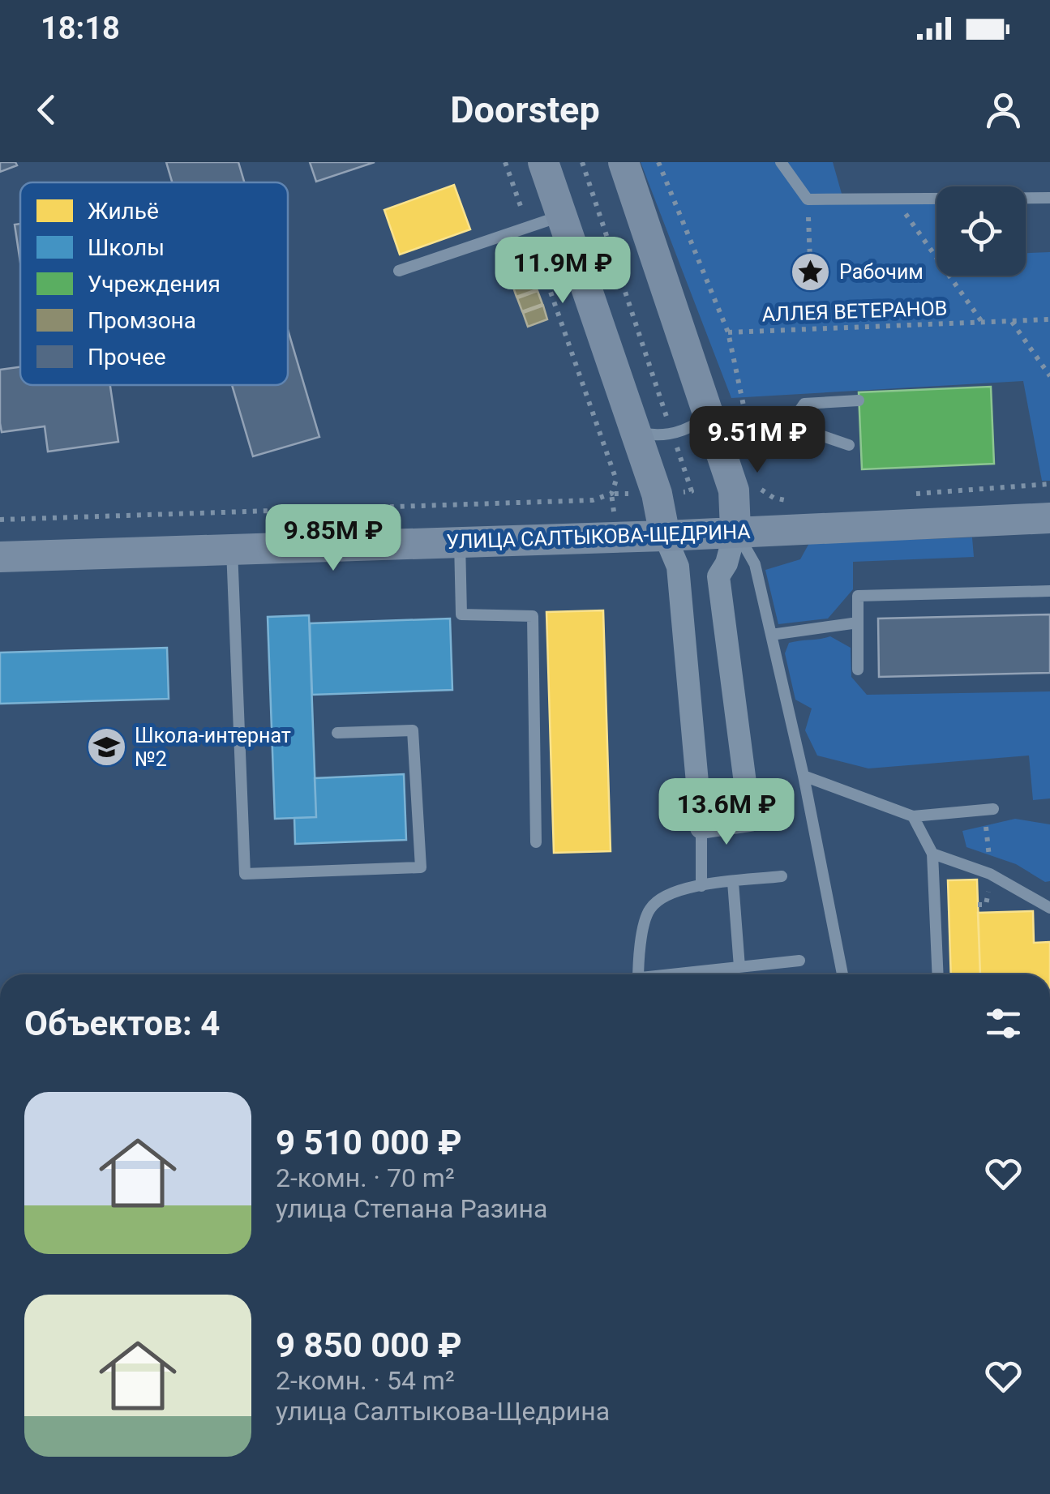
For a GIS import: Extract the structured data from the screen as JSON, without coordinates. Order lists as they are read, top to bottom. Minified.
{"streets":{"main road":["УЛИЦА САЛТЫКОВА-ЩЕДРИНА"],"path":["АЛЛЕЯ ВЕТЕРАНОВ"]},"places":{"place":["Рабочим"],"school or university":["Школа-интернат №2"]},"legend":["Жильё","Школы","Учреждения","Промзона","Прочее"],"page":{"status":"18:18","header":"Doorstep","price":["11.9M ₽","9.51M ₽","9.85M ₽","13.6M ₽"],"heading":"Объектов: 4","list":[{"name":"9 510 000 ₽","note":"2-комн. · 70 m² · улица Степана Разина"},{"name":"9 850 000 ₽","note":"2-комн. · 54 m² · улица Салтыкова-Щедрина"}]}}
